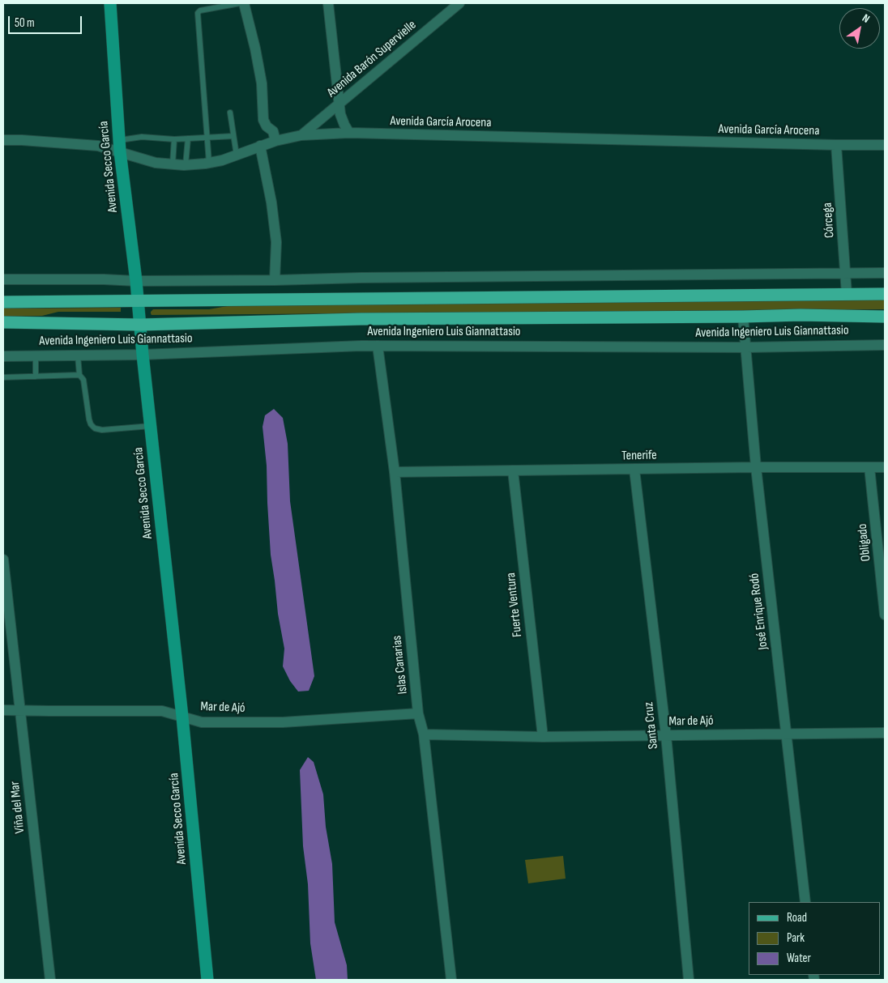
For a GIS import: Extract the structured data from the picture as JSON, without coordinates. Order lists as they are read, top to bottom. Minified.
{"streets":{"main road":["Avenida Ingeniero Luis Giannattasio"],"street":["Avenida Barón Supervielle","Avenida García Arocena","Avenida Secco García","Córcega","Tenerife","Obligado","Fuerte Ventura","José Enrique Rodó","Islas Canarias","Mar de Ajó","Santa Cruz","Viña del Mar"]},"crossings":[["Avenida Barón Supervielle","Avenida García Arocena"],["Avenida García Arocena","Avenida Secco García"],["Avenida García Arocena","Córcega"],["Avenida Secco García","Avenida Ingeniero Luis Giannattasio"],["Avenida Secco García","Mar de Ajó"],["Avenida Ingeniero Luis Giannattasio","José Enrique Rodó"],["Avenida Ingeniero Luis Giannattasio","Islas Canarias"],["Tenerife","Obligado"],["Tenerife","Fuerte Ventura"],["Tenerife","José Enrique Rodó"],["Tenerife","Islas Canarias"],["Tenerife","Santa Cruz"],["Fuerte Ventura","Mar de Ajó"],["José Enrique Rodó","Mar de Ajó"],["Islas Canarias","Mar de Ajó"],["Mar de Ajó","Santa Cruz"],["Mar de Ajó","Viña del Mar"]],"legend":["Road","Park","Water"],"scale_bar":"50 m","north":"top right"}
